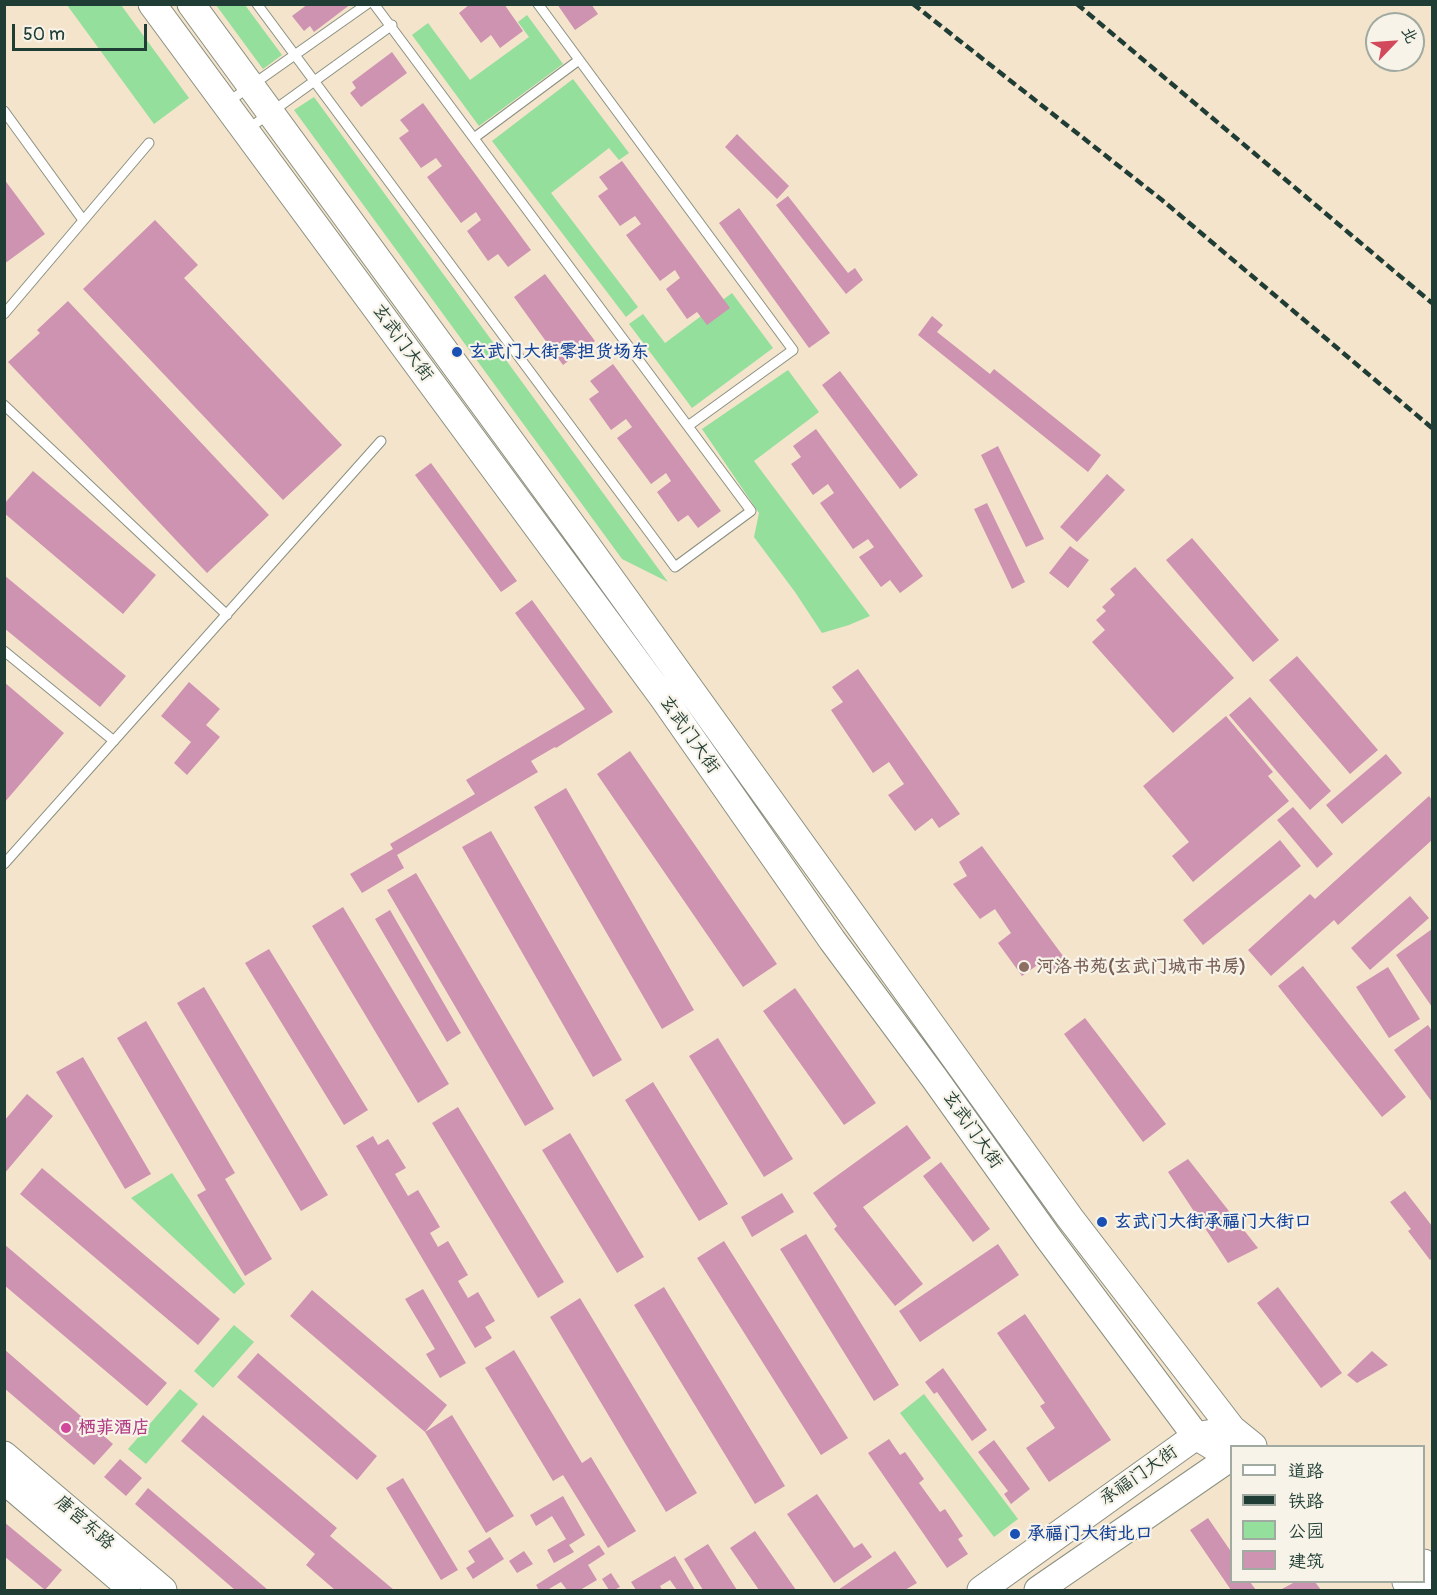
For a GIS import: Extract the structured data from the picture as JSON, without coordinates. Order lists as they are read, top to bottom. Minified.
{"streets":{"main road":["玄武门大街","承福门大街","唐宫东路"]},"crossings":[["玄武门大街","承福门大街"]],"places":["玄武门大街零担货场东","河洛书苑(玄武门城市书房)","玄武门大街承福门大街口","栖菲酒店","承福门大街北口"],"legend":["道路","铁路","公园","建筑"],"scale_bar":"50 m","north":"top right"}
